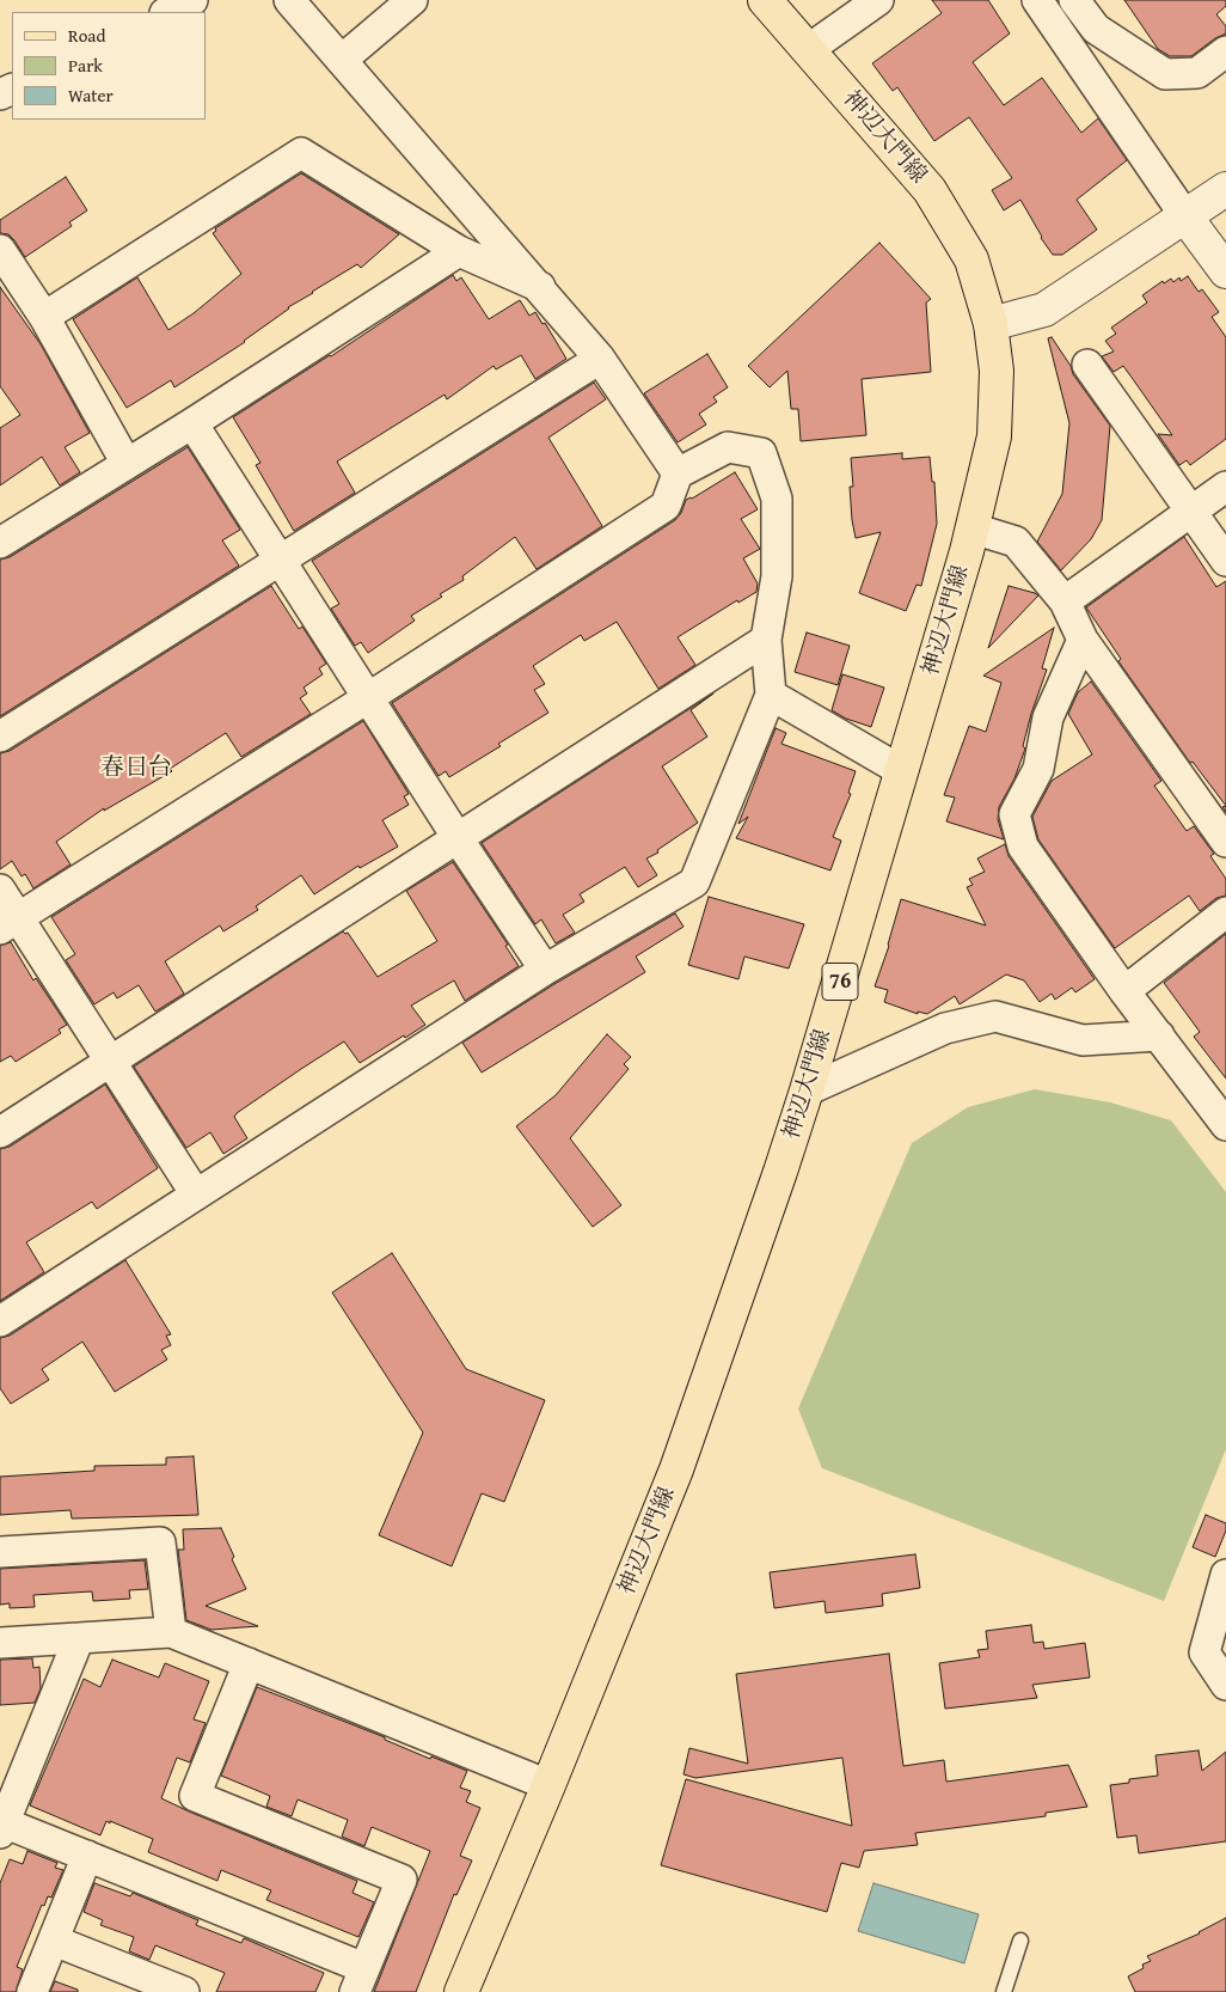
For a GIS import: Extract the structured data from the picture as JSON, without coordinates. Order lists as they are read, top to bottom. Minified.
{"streets":{"main road":["神辺大門線","76"]},"districts":["春日台"],"legend":["Road","Park","Water"]}
